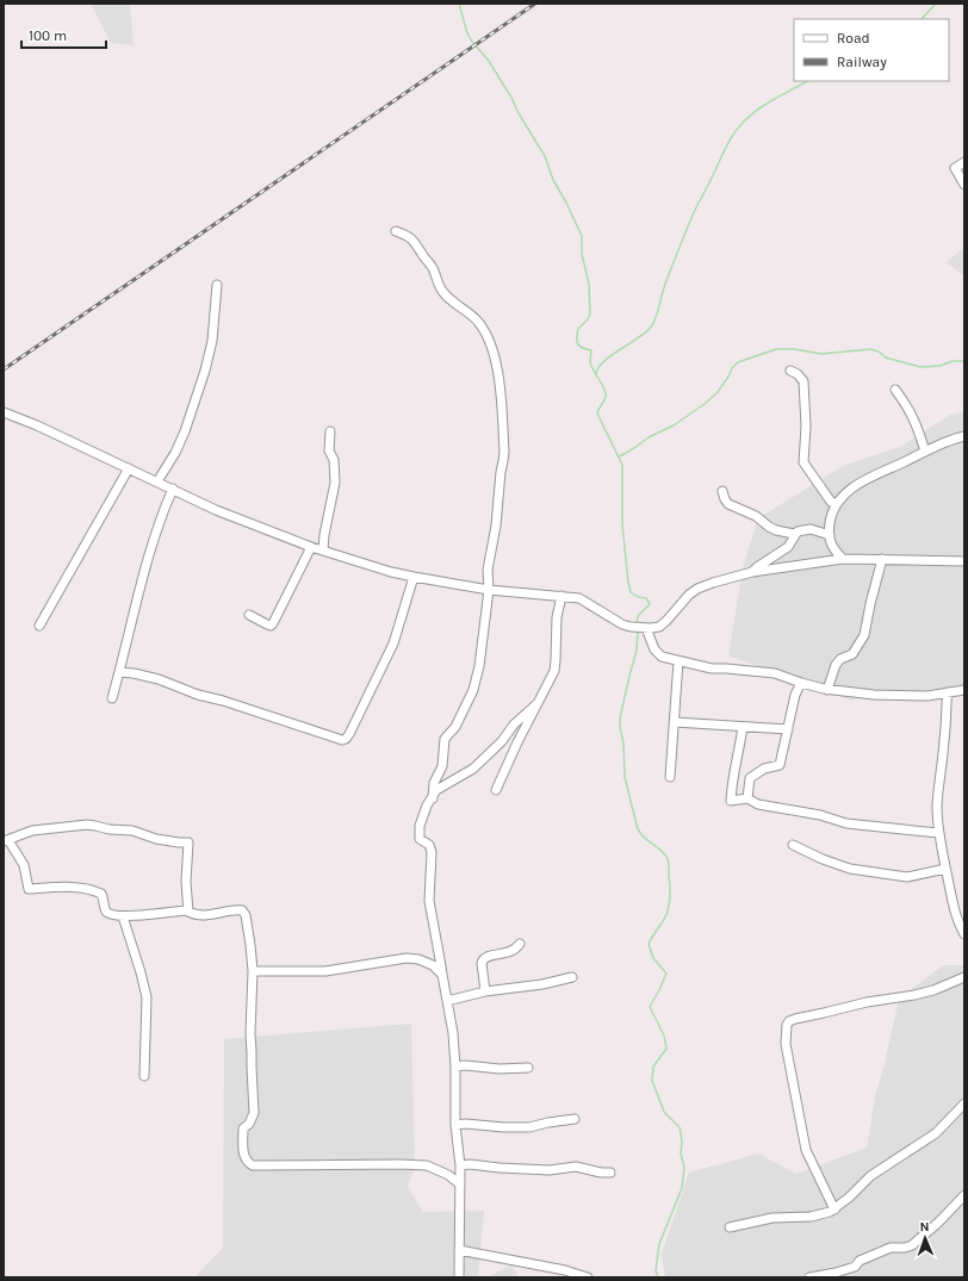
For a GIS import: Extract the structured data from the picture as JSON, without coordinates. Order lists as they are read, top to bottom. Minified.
{"legend":["Road","Railway"],"scale_bar":"100 m","north":"top"}
